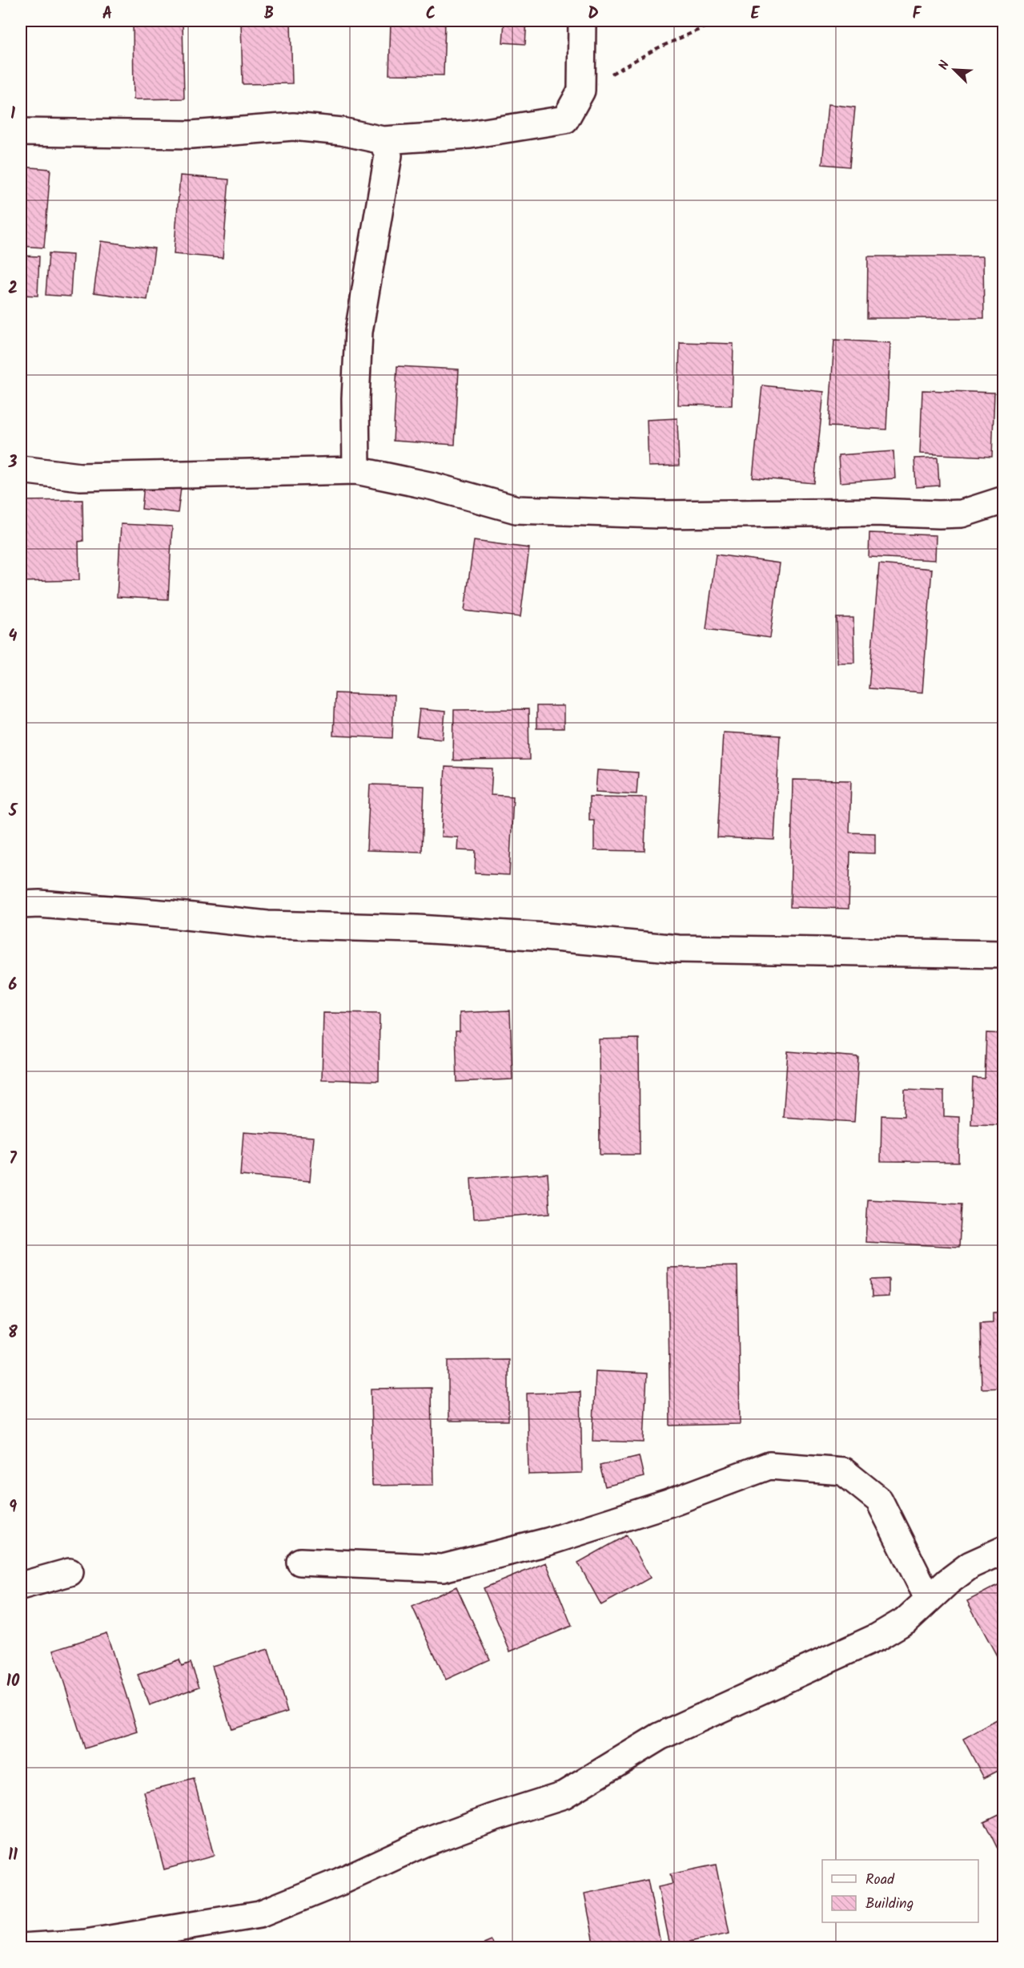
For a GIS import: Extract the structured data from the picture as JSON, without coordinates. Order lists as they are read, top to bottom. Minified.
{"legend":["Road","Building"],"north":"top left","grid":{"columns":["A","B","C","D","E","F"],"rows":["1","2","3","4","5","6","7","8","9","10","11"]}}
